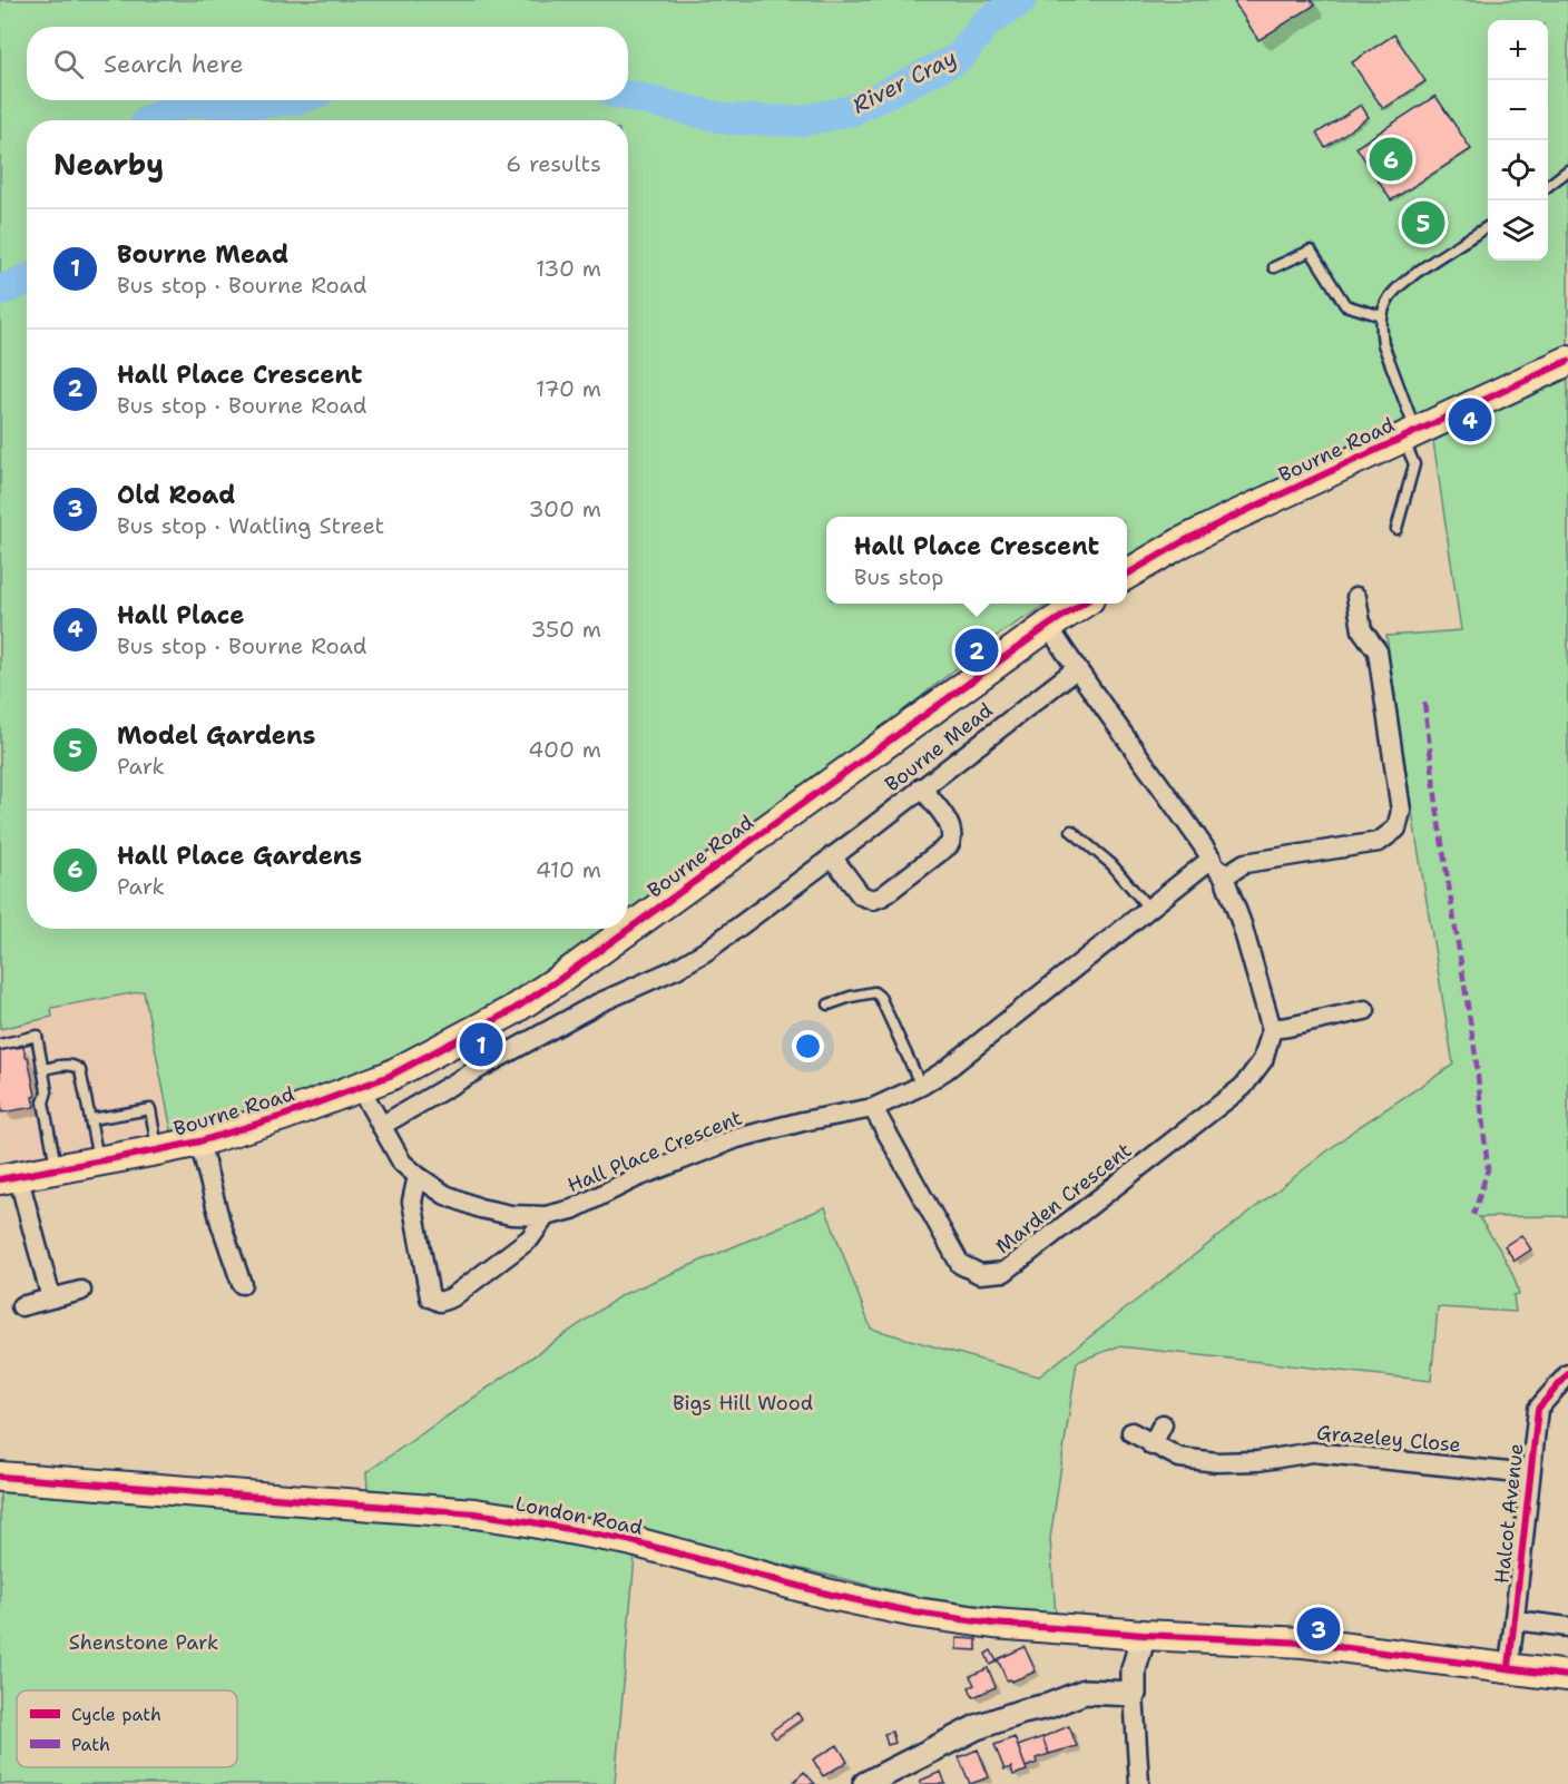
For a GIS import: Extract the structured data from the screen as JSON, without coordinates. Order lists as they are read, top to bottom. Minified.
{"streets":{"main road":["Bourne Road","London Road"],"street":["Bourne Mead","Hall Place Crescent","Marden Crescent","Grazeley Close","Halcot Avenue"]},"crossings":[["Bourne Road","Hall Place Crescent"],["Bourne Mead","Hall Place Crescent"],["Hall Place Crescent","Marden Crescent"],["Grazeley Close","Halcot Avenue"],["Halcot Avenue","London Road"]],"water":["River Cray"],"parks":["Bigs Hill Wood","Shenstone Park"],"legend":["Cycle path","Path"],"page":{"map_buttons":["+","−"],"search":"Search here","heading":["Nearby","6 results"],"pins":["6","5","4","2","1","3"],"list":[{"mark":"1","name":"Bourne Mead","note":"Bus stop · Bourne Road","value":"130 m"},{"mark":"2","name":"Hall Place Crescent","note":"Bus stop · Bourne Road","value":"170 m"},{"mark":"3","name":"Old Road","note":"Bus stop · Watling Street","value":"300 m"},{"mark":"4","name":"Hall Place","note":"Bus stop · Bourne Road","value":"350 m"},{"mark":"5","name":"Model Gardens","note":"Park","value":"400 m"},{"mark":"6","name":"Hall Place Gardens","note":"Park","value":"410 m"}],"popup":["Hall Place Crescent","Bus stop"]}}
